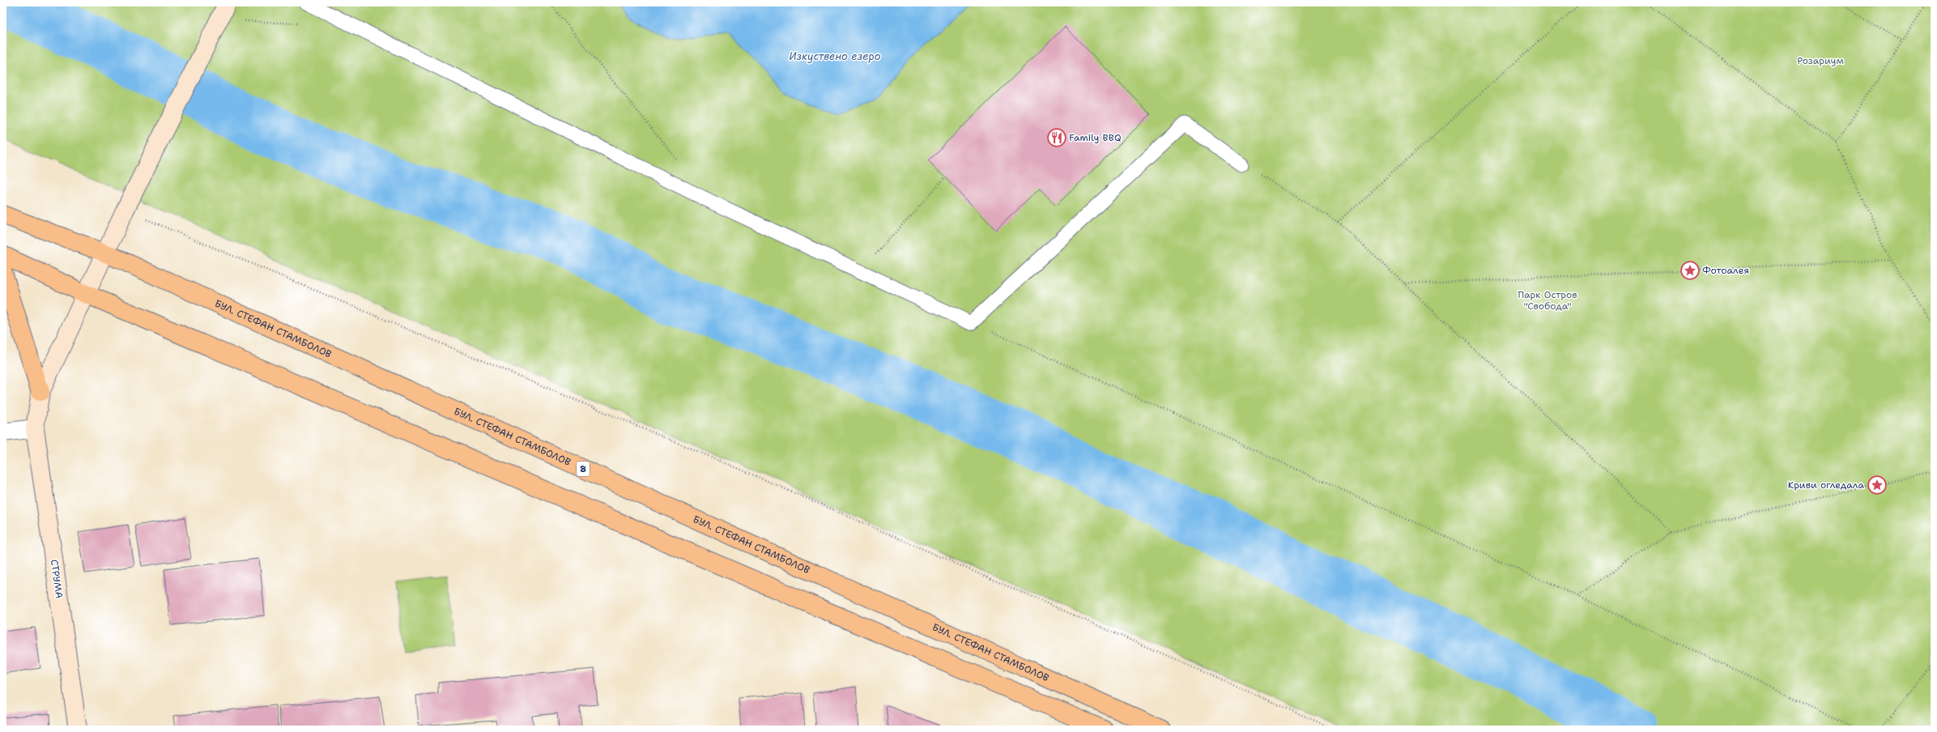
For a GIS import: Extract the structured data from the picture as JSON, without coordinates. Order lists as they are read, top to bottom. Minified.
{"streets":{"main road":["БУЛ. СТЕФАН СТАМБОЛОВ","8"],"street":["СТРУМА"]},"crossings":[["БУЛ. СТЕФАН СТАМБОЛОВ","СТРУМА"]],"water":["Изкуствено езеро"],"parks":["Розариум","Парк Остров \"Свобода\""],"places":{"restaurant":["Family BBQ"],"place":["Фотоалея","Криви огледала"]}}
